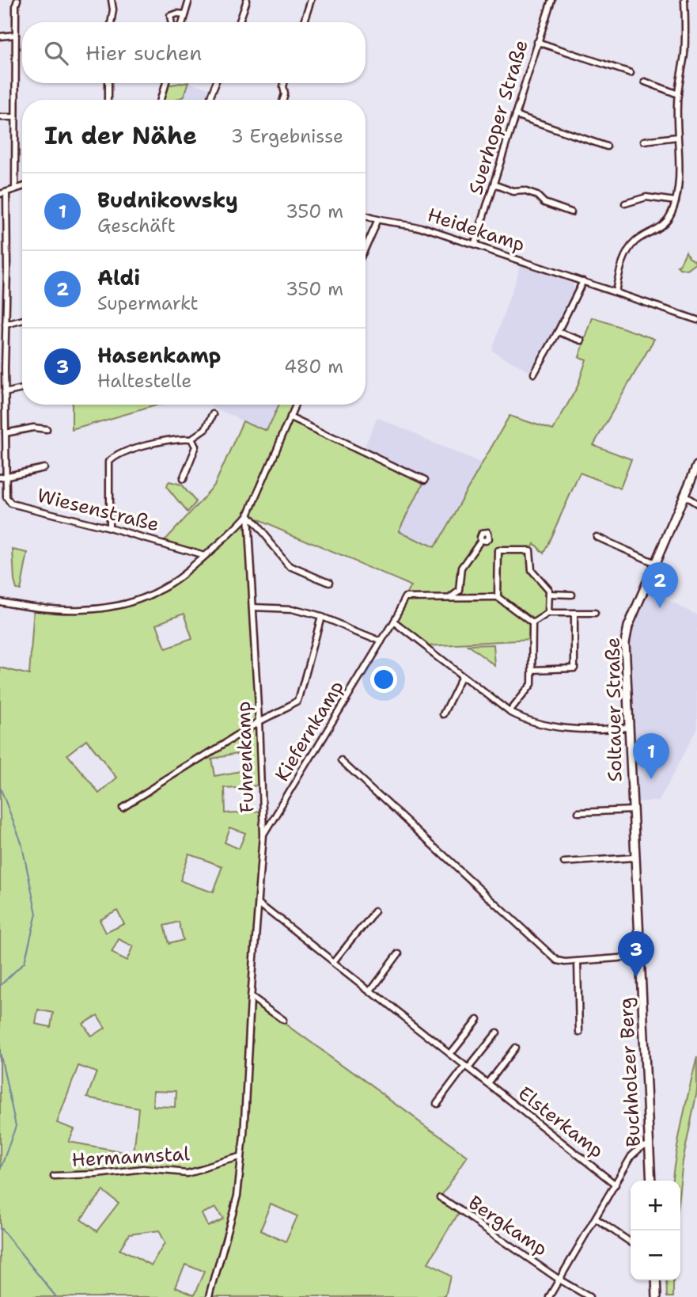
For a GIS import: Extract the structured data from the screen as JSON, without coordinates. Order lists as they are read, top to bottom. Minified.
{"streets":{"main road":["Soltauer Straße","Buchholzer Berg"],"street":["Suerhoper Straße","Heidekamp","Wiesenstraße","Kiefernkamp","Fuhrenkamp","Elsterkamp","Hermannstal","Bergkamp"]},"crossings":[["Suerhoper Straße","Heidekamp"],["Soltauer Straße","Buchholzer Berg"],["Kiefernkamp","Fuhrenkamp"],["Fuhrenkamp","Elsterkamp"],["Fuhrenkamp","Hermannstal"]],"page":{"search":"Hier suchen","heading":["In der Nähe","3 Ergebnisse"],"list":[{"mark":"1","name":"Budnikowsky","note":"Geschäft","value":"350 m"},{"mark":"2","name":"Aldi","note":"Supermarkt","value":"350 m"},{"mark":"3","name":"Hasenkamp","note":"Haltestelle","value":"480 m"}],"pins":["2","1","3"],"map_buttons":["+","−"]}}
